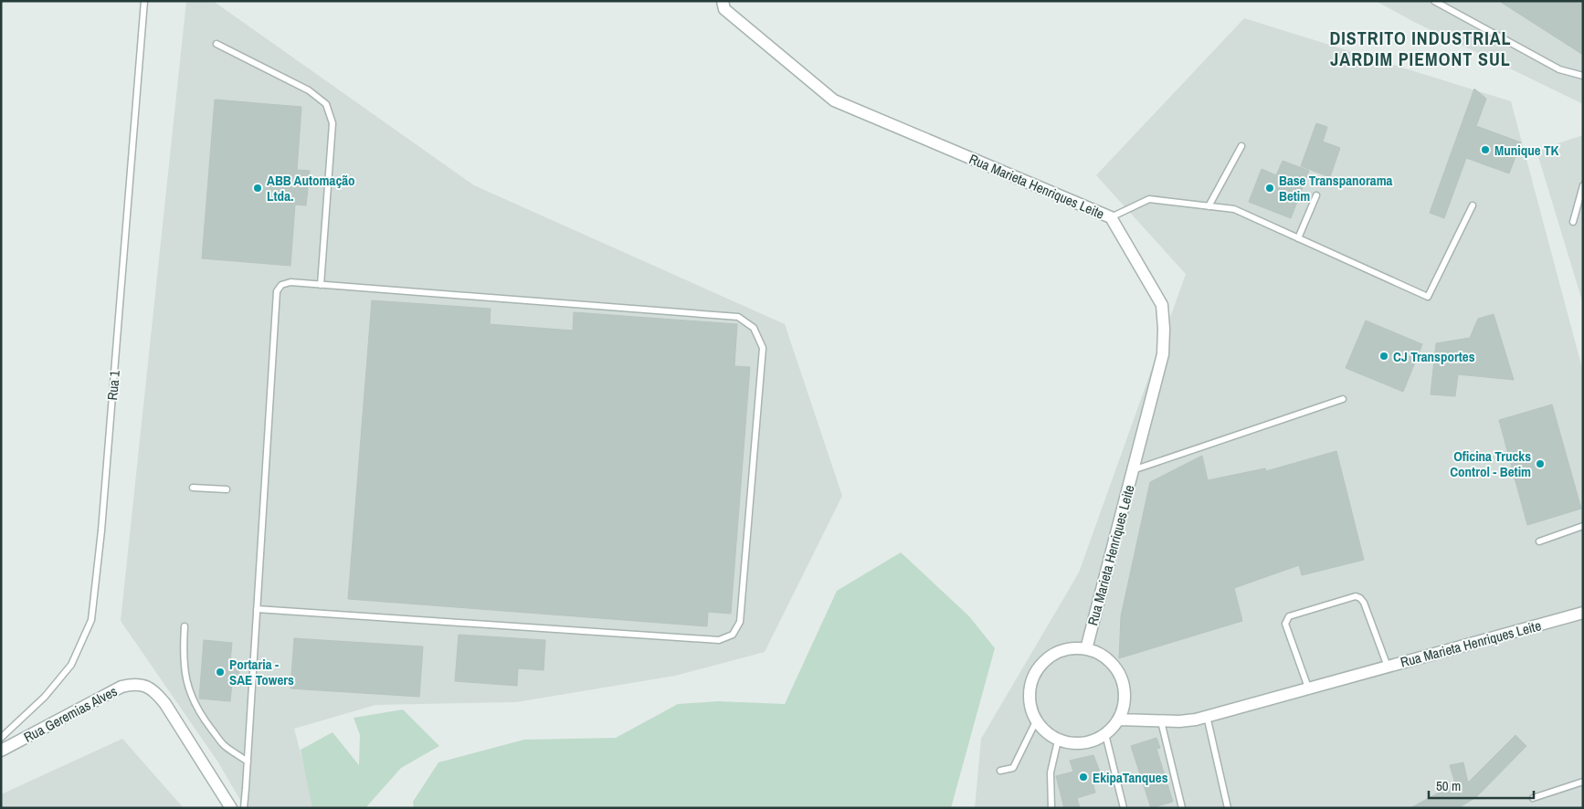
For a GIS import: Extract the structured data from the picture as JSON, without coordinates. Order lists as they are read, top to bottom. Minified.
{"streets":{"street":["Rua Marieta Henriques Leite","Rua Geremias Alves"],"lane":["Rua 1"]},"districts":["DISTRITO INDUSTRIAL JARDIM PIEMONT SUL"],"places":["Munique TK","ABB Automação Ltda.","Base Transpanorama Betim","CJ Transportes","Oficina Trucks Control - Betim","Portaria - SAE Towers","EkipaTanques"],"scale_bar":"50 m"}
